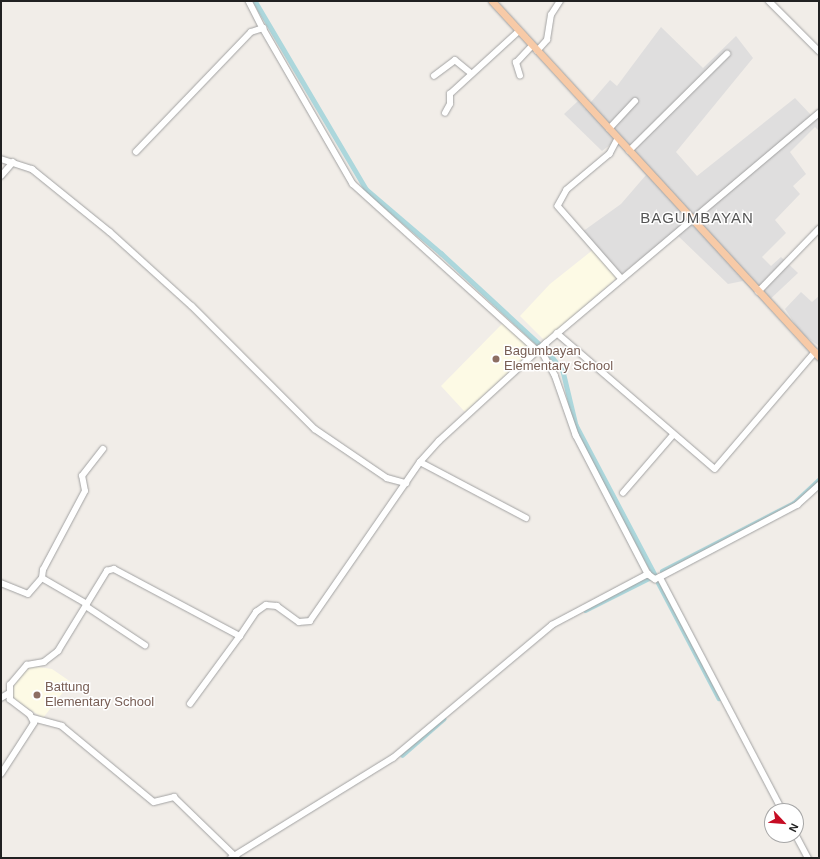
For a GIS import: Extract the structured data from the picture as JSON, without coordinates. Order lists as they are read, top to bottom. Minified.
{"districts":["BAGUMBAYAN"],"places":["Bagumbayan Elementary School","Battung Elementary School"],"north":"bottom right"}
